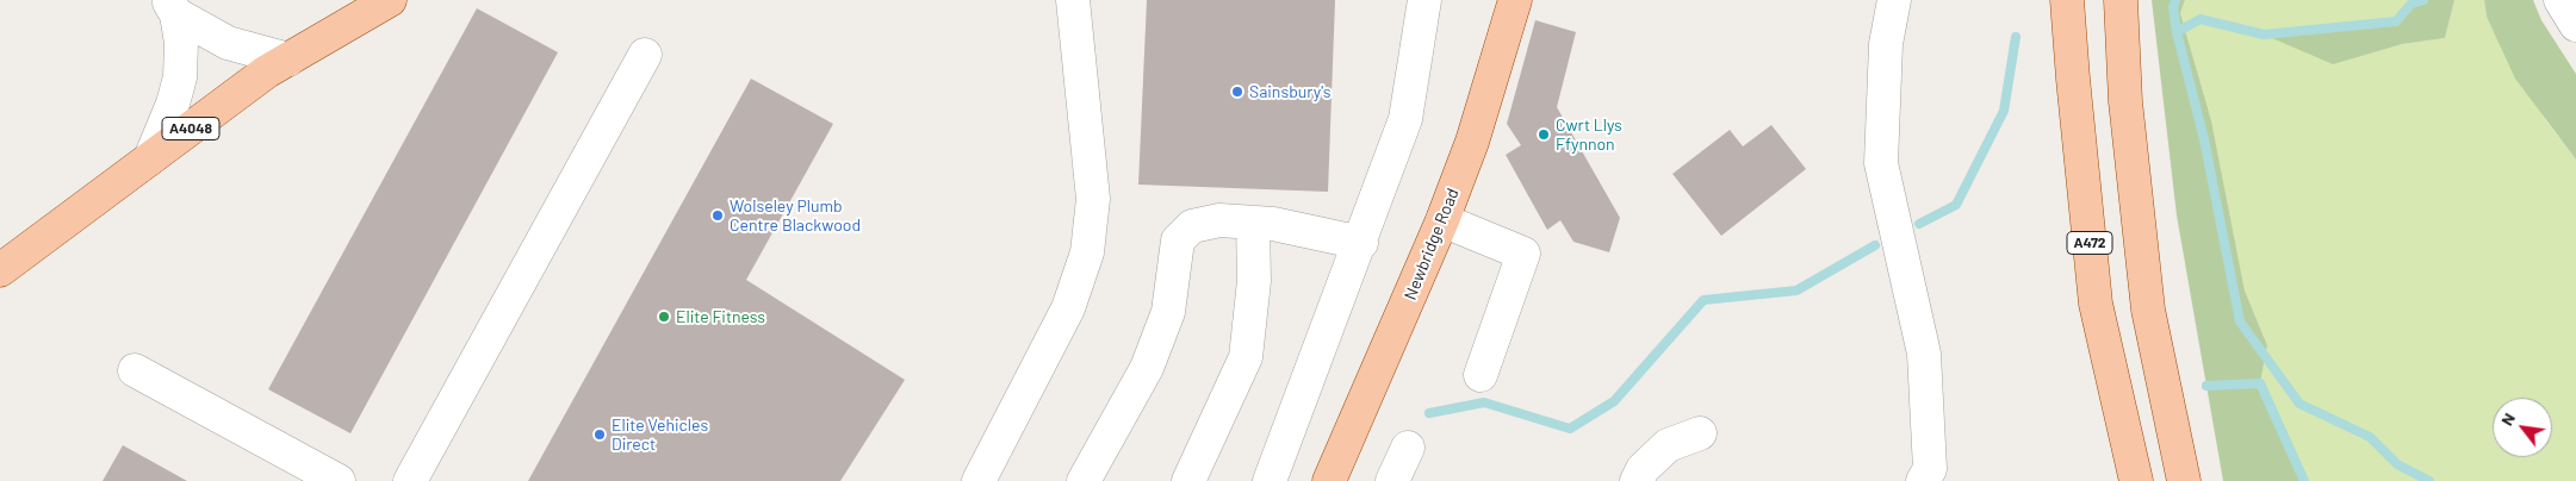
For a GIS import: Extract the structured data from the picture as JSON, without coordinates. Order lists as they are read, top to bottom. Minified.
{"streets":{"main road":["A4048","A472","Newbridge Road"]},"places":["Sainsbury's","Cwrt Llys Ffynnon","Wolseley Plumb Centre Blackwood","Elite Fitness","Elite Vehicles Direct"],"north":"top left"}
